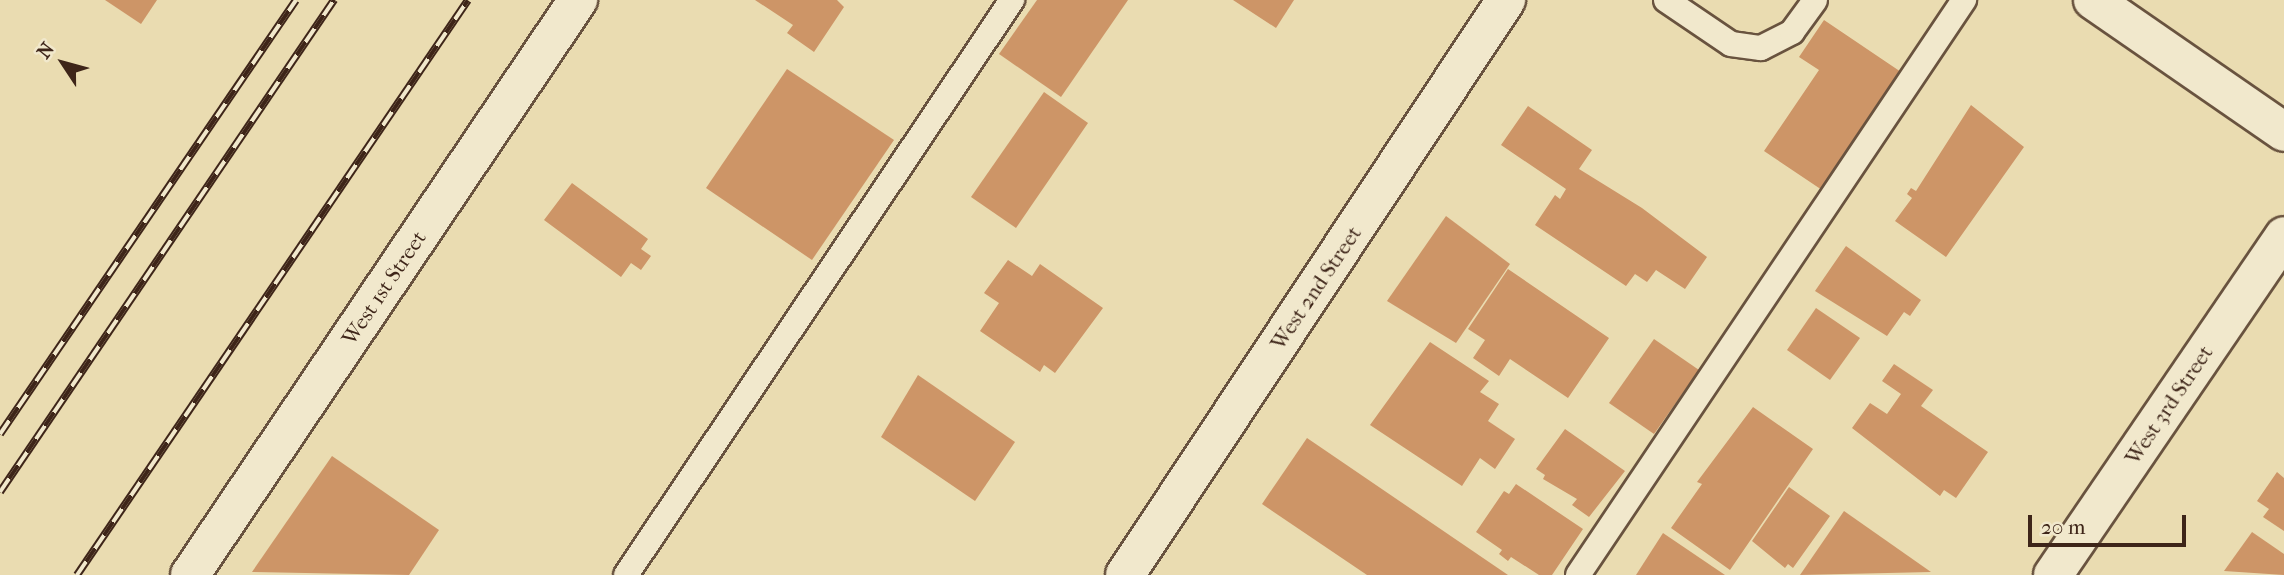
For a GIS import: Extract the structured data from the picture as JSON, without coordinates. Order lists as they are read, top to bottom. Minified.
{"streets":{"street":["West 1st Street","West 2nd Street","West 3rd Street"]},"scale_bar":"20 m","north":"top left"}
